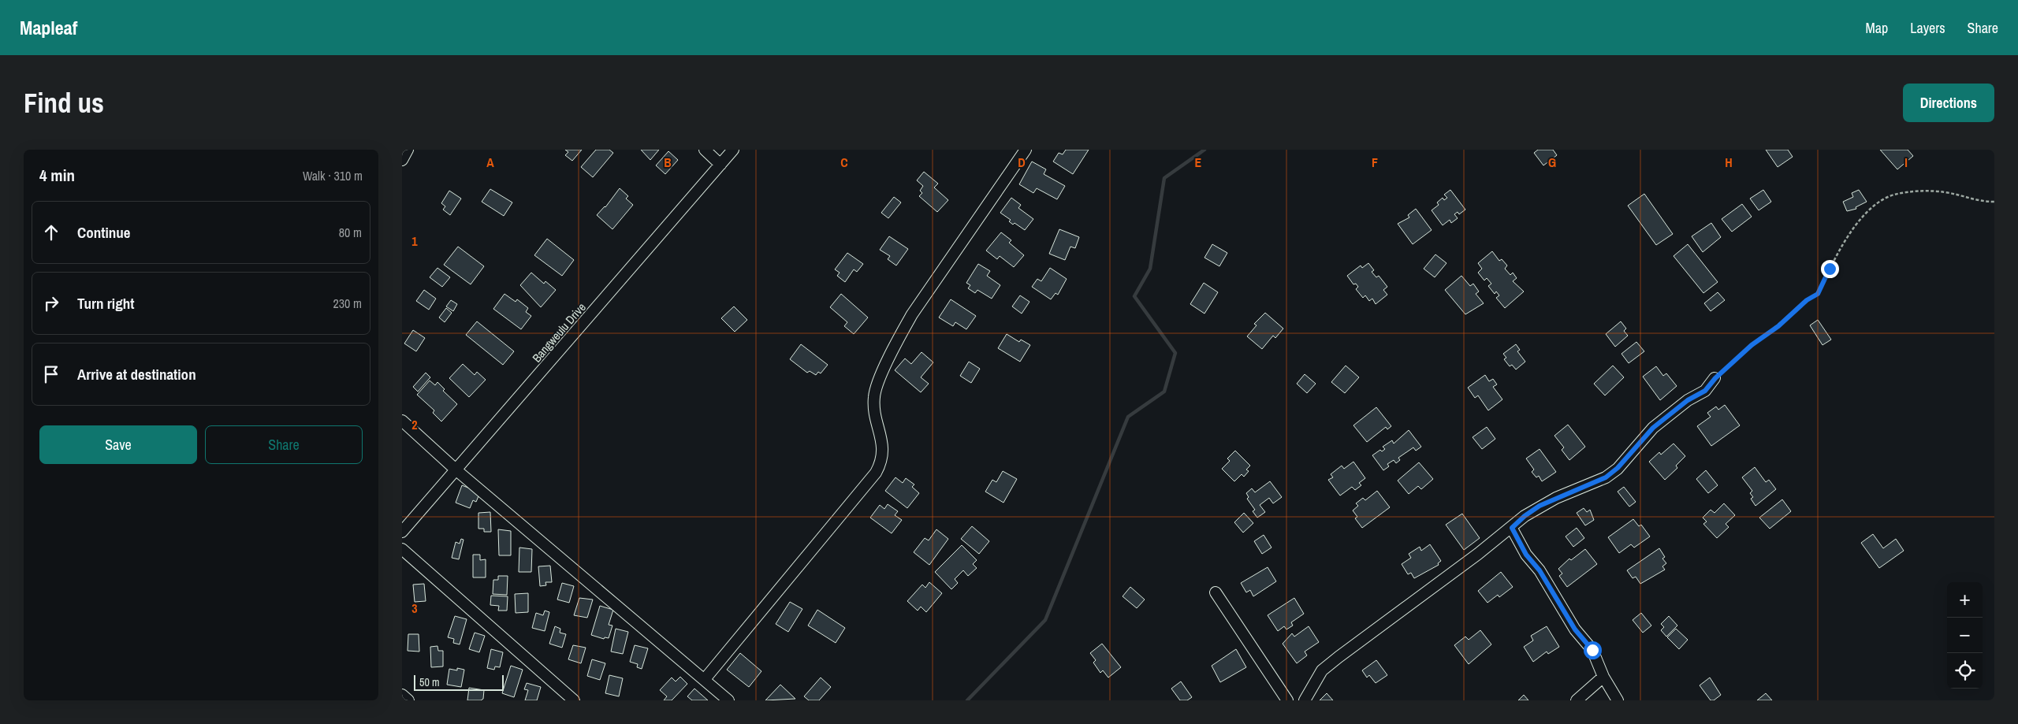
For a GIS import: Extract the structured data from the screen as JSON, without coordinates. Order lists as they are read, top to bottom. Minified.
{"streets":{"street":["Bangweulu Drive"]},"scale_bar":"50 m","page":{"header":"Mapleaf","nav":["Map","Layers","Share"],"buttons":["Directions",["Save","Share"]],"title":"Find us","heading":["4 min","Walk · 310 m"],"list":[["Continue","80 m"],["Turn right","230 m"],"Arrive at destination"],"map_buttons":["+","−"],"scale":"50 m"},"grid":{"columns":["A","B","C","D","E","F","G","H","I"],"rows":["1","2","3"]}}
